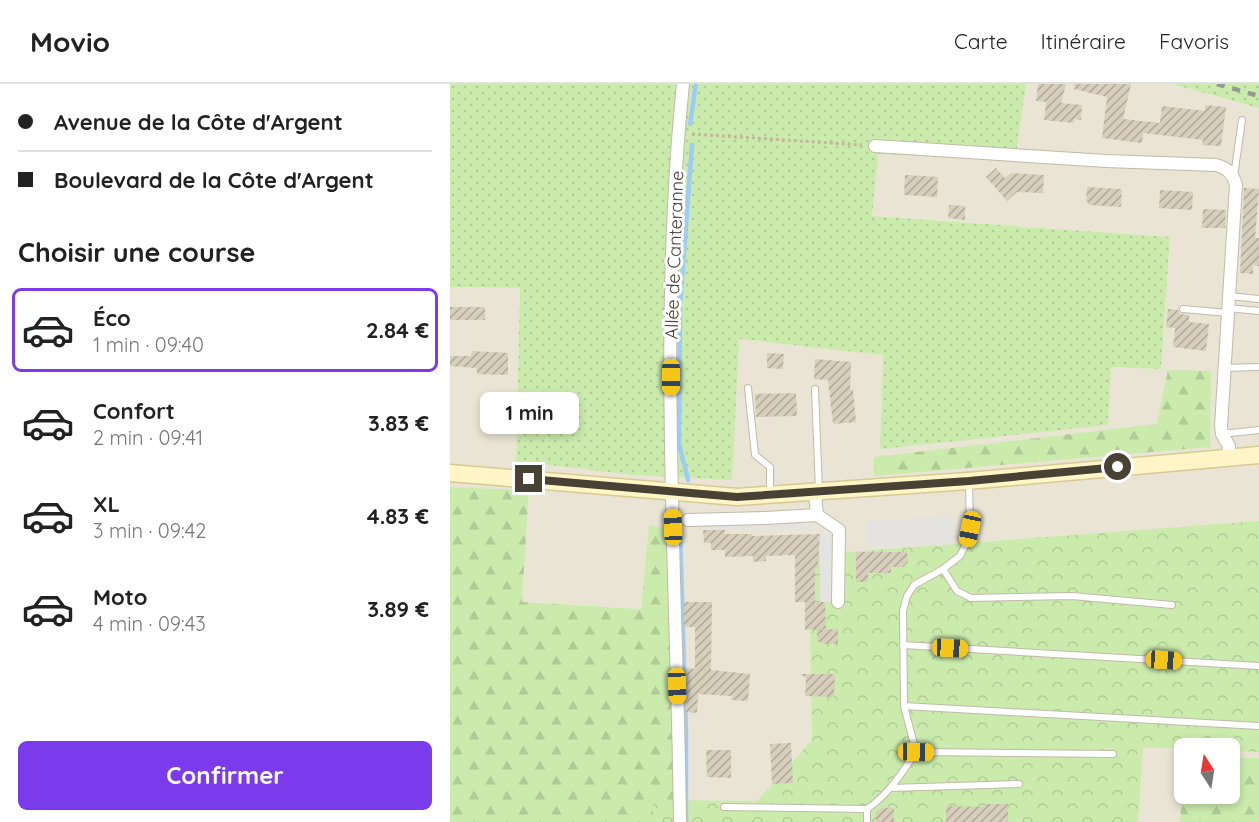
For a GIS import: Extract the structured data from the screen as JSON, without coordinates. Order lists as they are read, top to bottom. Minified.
{"streets":{"street":["Allée de Canteranne"]},"north":"top","page":{"header":"Movio","nav":["Carte","Itinéraire","Favoris"],"banner":["Avenue de la Côte d'Argent","Boulevard de la Côte d'Argent"],"heading":"Choisir une course","list":[{"name":"Éco","note":"1 min · 09:40","value":"2.84 €"},{"name":"Confort","note":"2 min · 09:41","value":"3.83 €"},{"name":"XL","note":"3 min · 09:42","value":"4.83 €"},{"name":"Moto","note":"4 min · 09:43","value":"3.89 €"}],"bubble":"1 min","buttons":"Confirmer"}}
